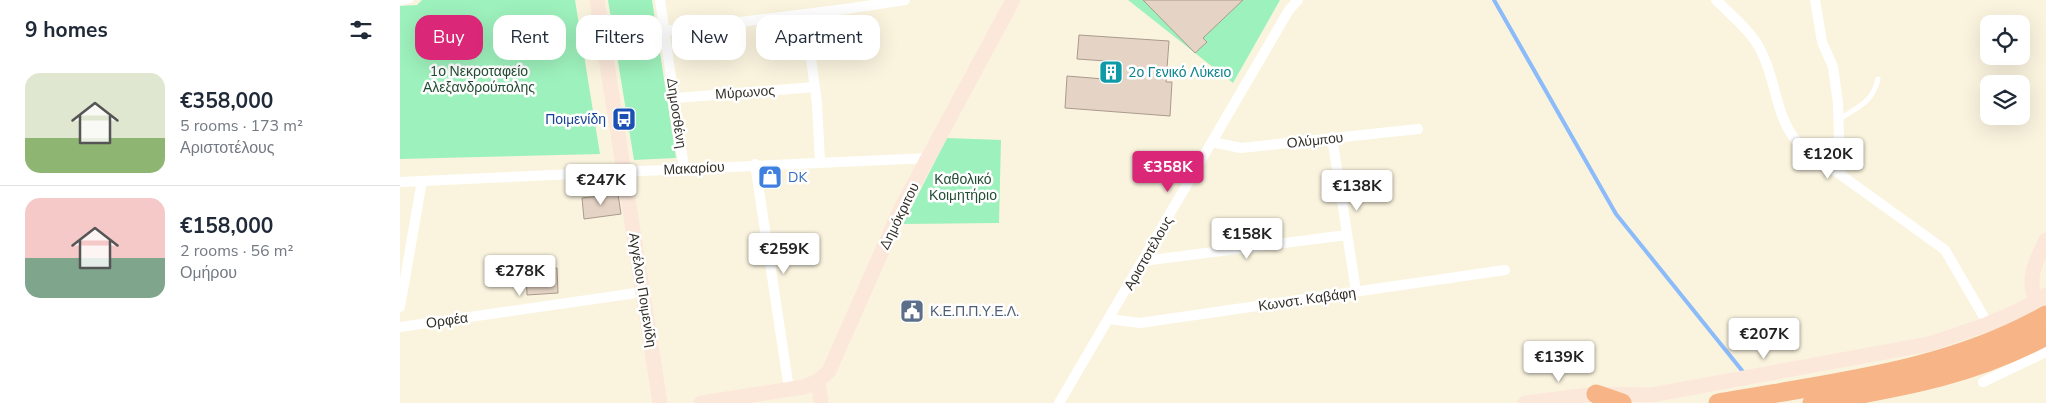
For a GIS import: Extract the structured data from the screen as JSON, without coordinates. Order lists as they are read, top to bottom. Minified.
{"streets":{"street":["Μύρωνος","Δημοσθένη","Ολύμπου","Μακαρίου","Δημόκριτου","Αριστοτέλους","Αγγέλου Ποιμενίδη","Κωνστ. Καβάφη","Ορφέα"]},"crossings":[["Μύρωνος","Δημοσθένη"],["Δημοσθένη","Μακαρίου"],["Ολύμπου","Αριστοτέλους"],["Μακαρίου","Δημόκριτου"],["Μακαρίου","Αγγέλου Ποιμενίδη"],["Αριστοτέλους","Κωνστ. Καβάφη"],["Αγγέλου Ποιμενίδη","Ορφέα"]],"parks":["1ο Νεκροταφείο Αλεξανδρούπολης","Καθολικό Κοιμητήριο"],"places":{"building":["2ο Γενικό Λύκειο"],"bus stop":["Ποιμενίδη"],"shop":["DK"],"public building":["Κ.Ε.Π.Π.Υ.Ε.Λ."]},"page":{"heading":"9 homes","chip":["Buy","Rent","Filters","New","Apartment"],"list":[{"name":"€358,000","note":"5 rooms · 173 m² · Αριστοτέλους"},{"name":"€158,000","note":"2 rooms · 56 m² · Ομήρου"}],"price":["€120K","€358K","€247K","€138K","€158K","€259K","€278K","€207K","€139K"]}}
